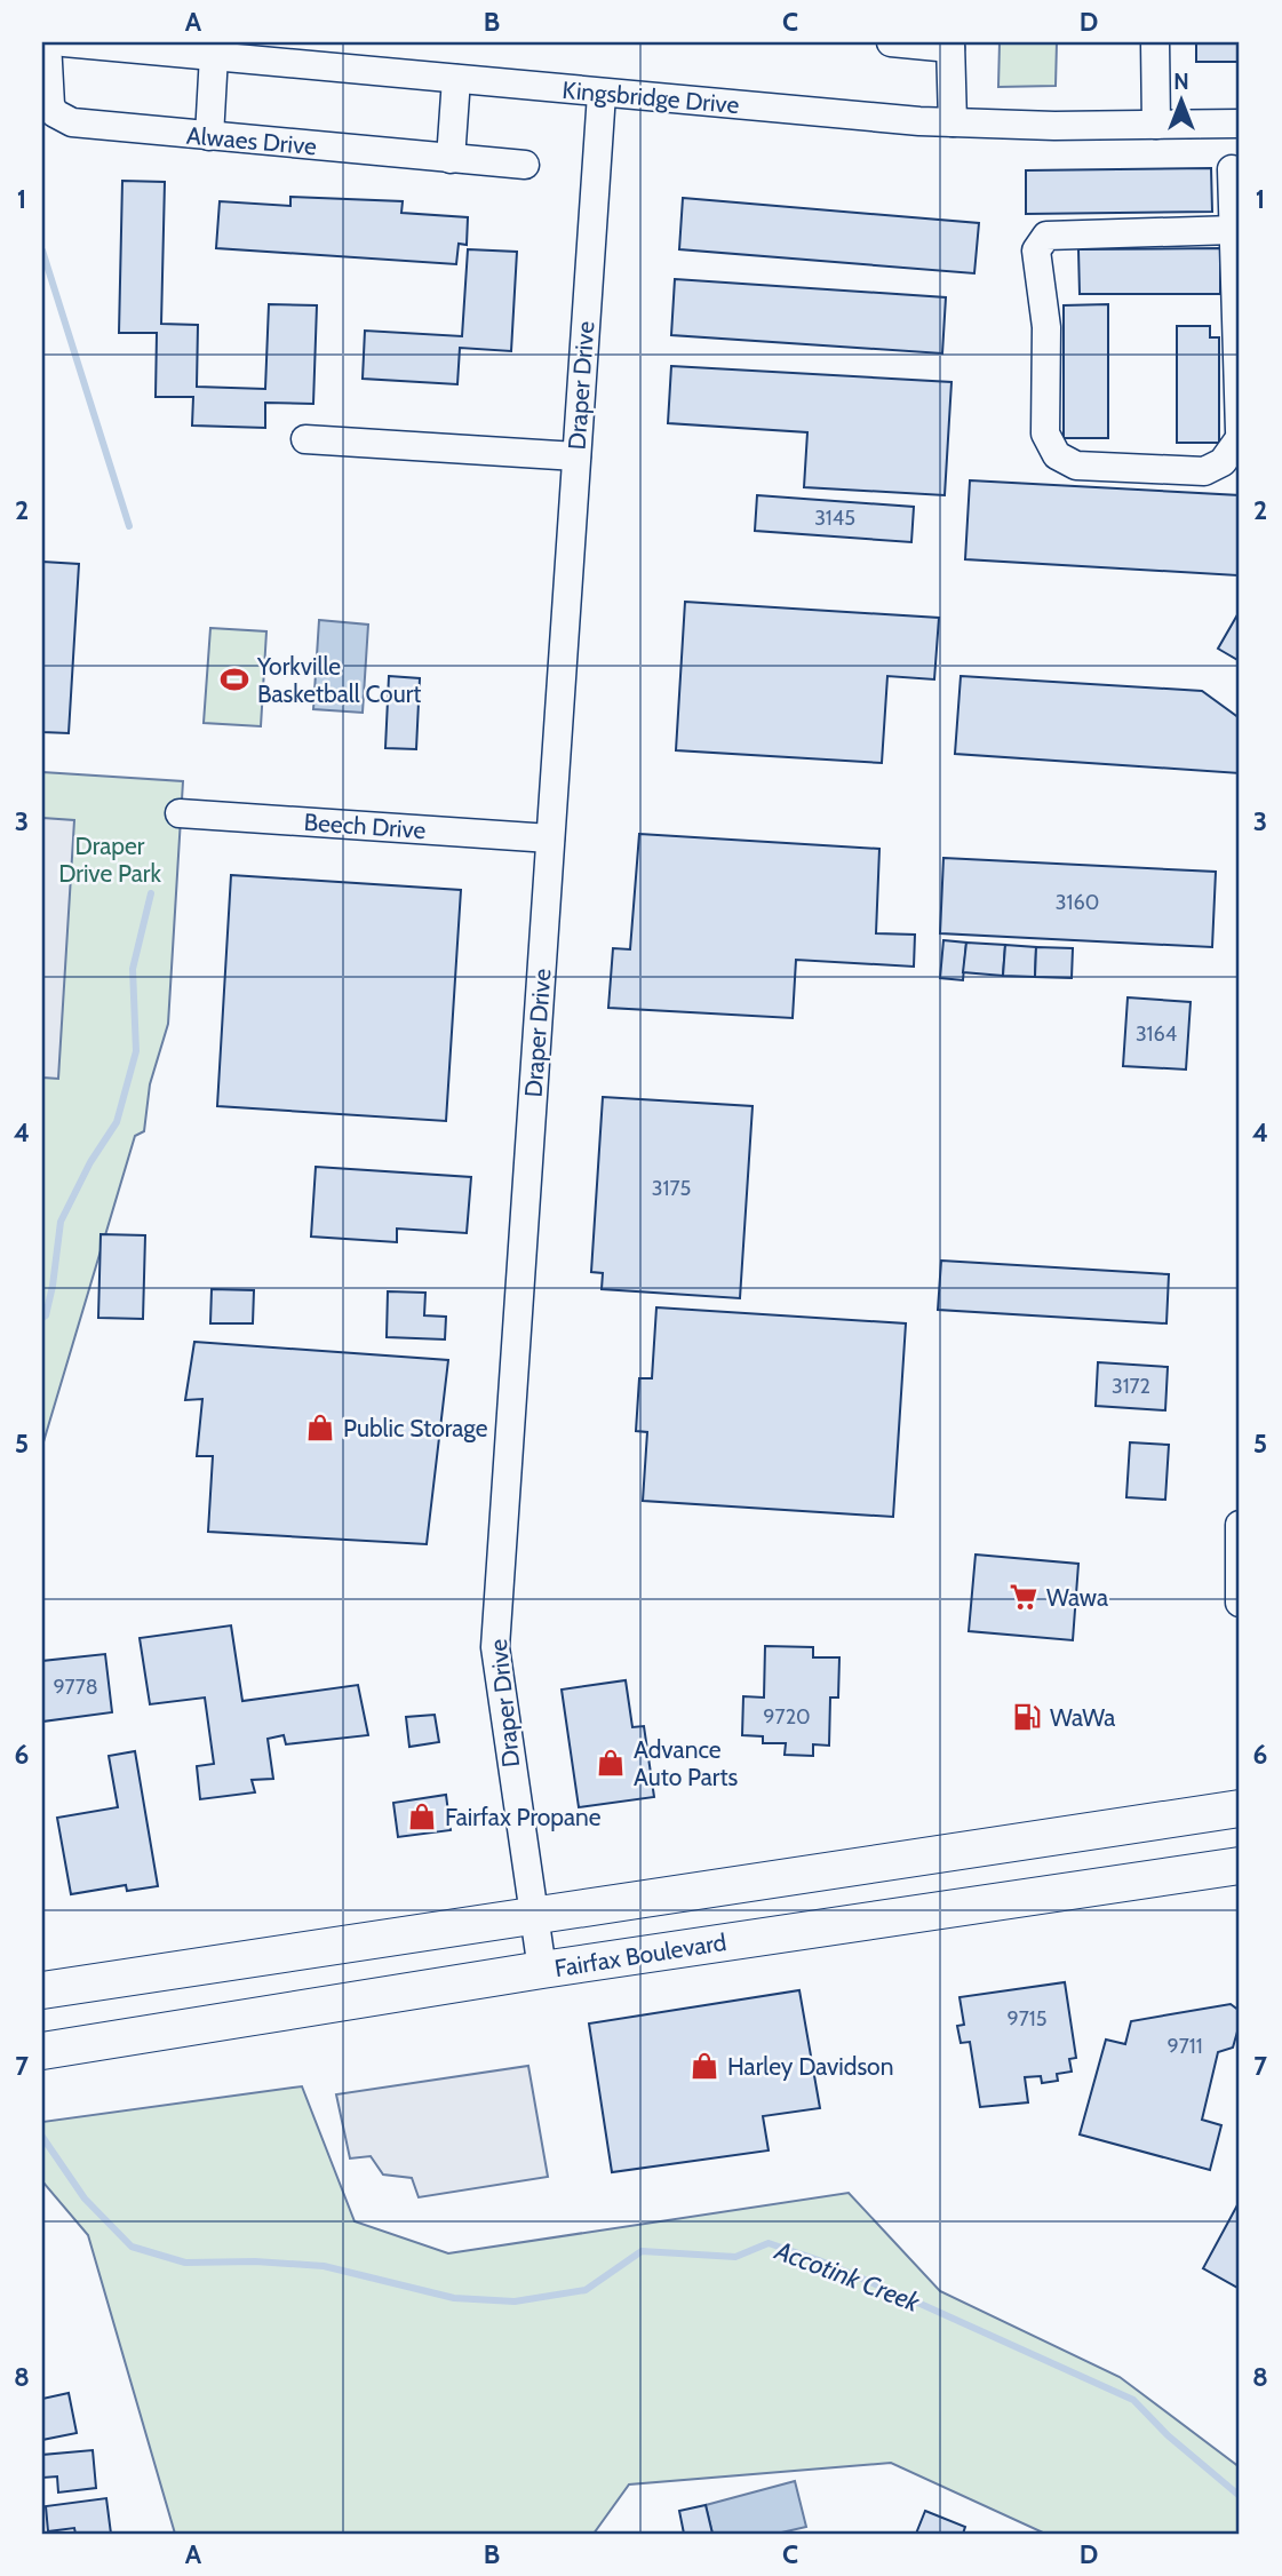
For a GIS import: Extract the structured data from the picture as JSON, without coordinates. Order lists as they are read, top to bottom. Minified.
{"streets":{"main road":["Fairfax Boulevard"],"street":["Kingsbridge Drive","Alwaes Drive","Draper Drive","Beech Drive"]},"crossings":[["Kingsbridge Drive","Draper Drive"],["Draper Drive","Beech Drive"],["Draper Drive","Fairfax Boulevard"]],"water":["Accotink Creek"],"parks":["Draper Drive Park"],"places":{"sports":["Yorkville Basketball Court"],"shop":["Public Storage","Advance Auto Parts","Fairfax Propane","Harley Davidson"],"supermarket":["Wawa"],"fuel station":["WaWa"]},"house_numbers":["3145","3160","3164","3175","3172","9778","9720","9715","9711"],"north":"top","grid":{"columns":["A","B","C","D"],"rows":["1","2","3","4","5","6","7","8"]}}
